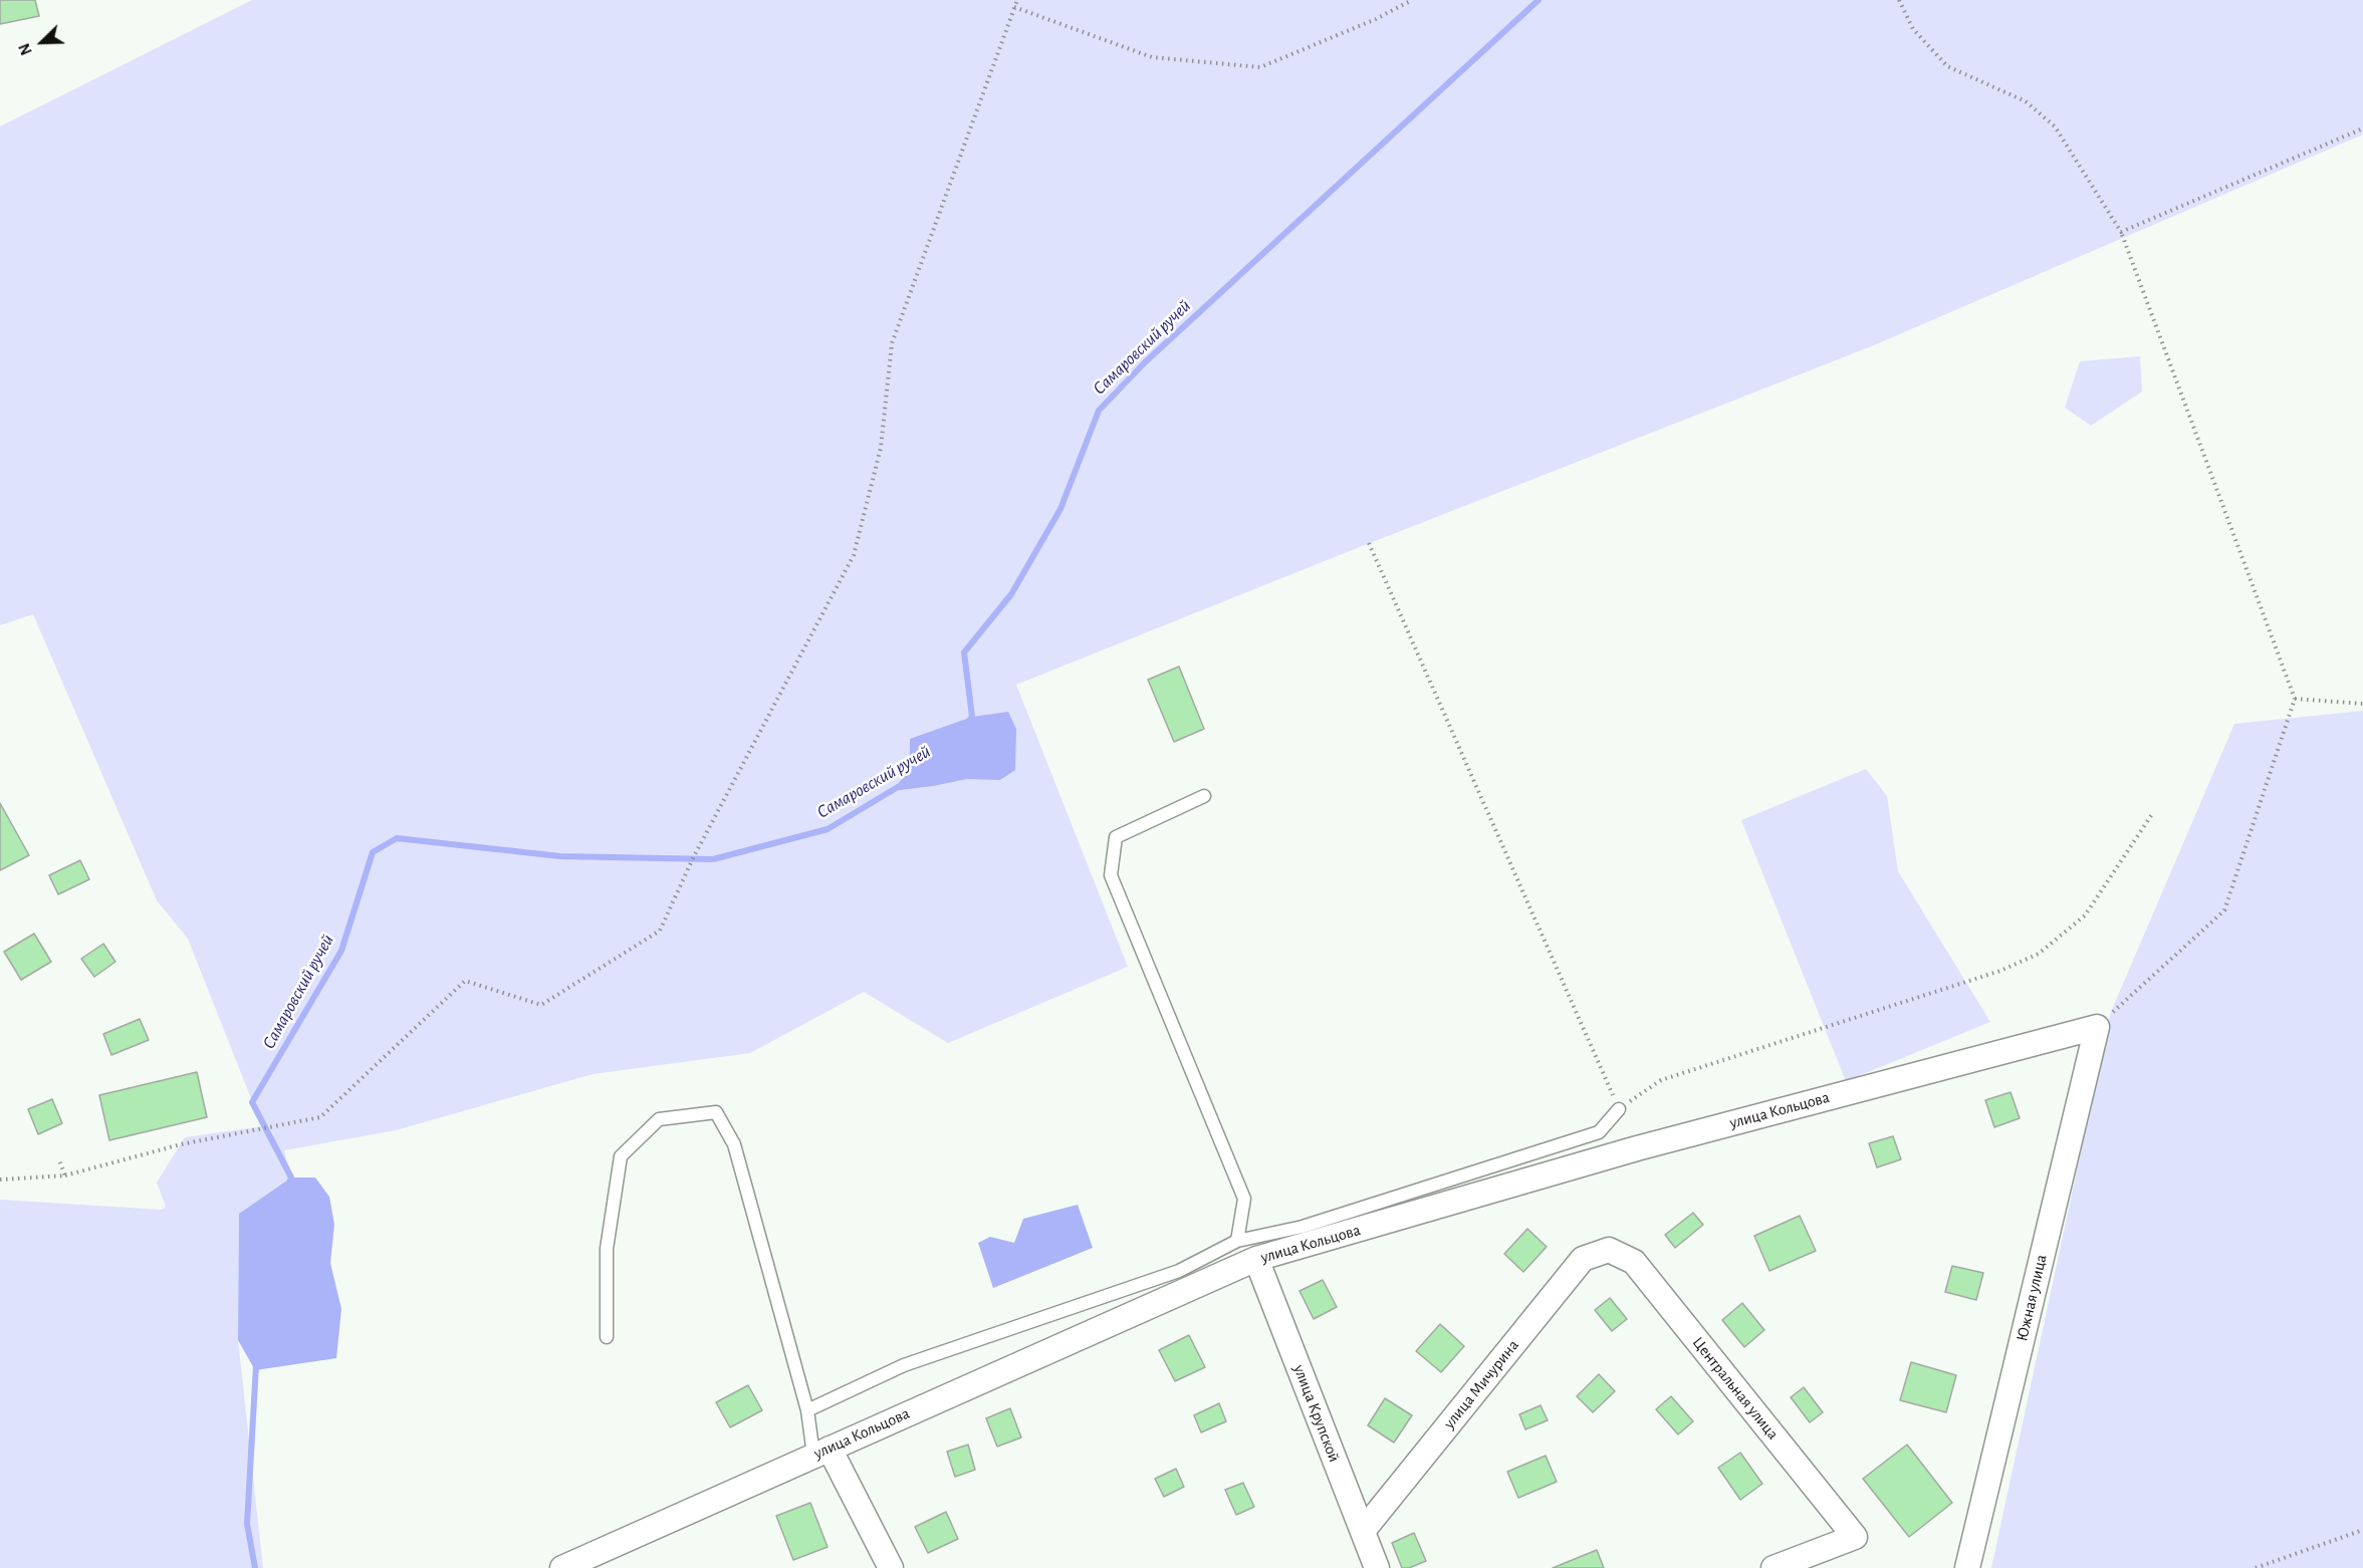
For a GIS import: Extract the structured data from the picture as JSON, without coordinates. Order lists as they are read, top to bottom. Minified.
{"streets":{"street":["улица Кольцова","Южная улица","улица Мичурина","Центральная улица","улица Крупской"]},"crossings":[["улица Кольцова","Южная улица"],["улица Кольцова","улица Крупской"],["улица Мичурина","Центральная улица"],["улица Мичурина","улица Крупской"]],"water":["Самаровский ручей"],"north":"bottom left"}
